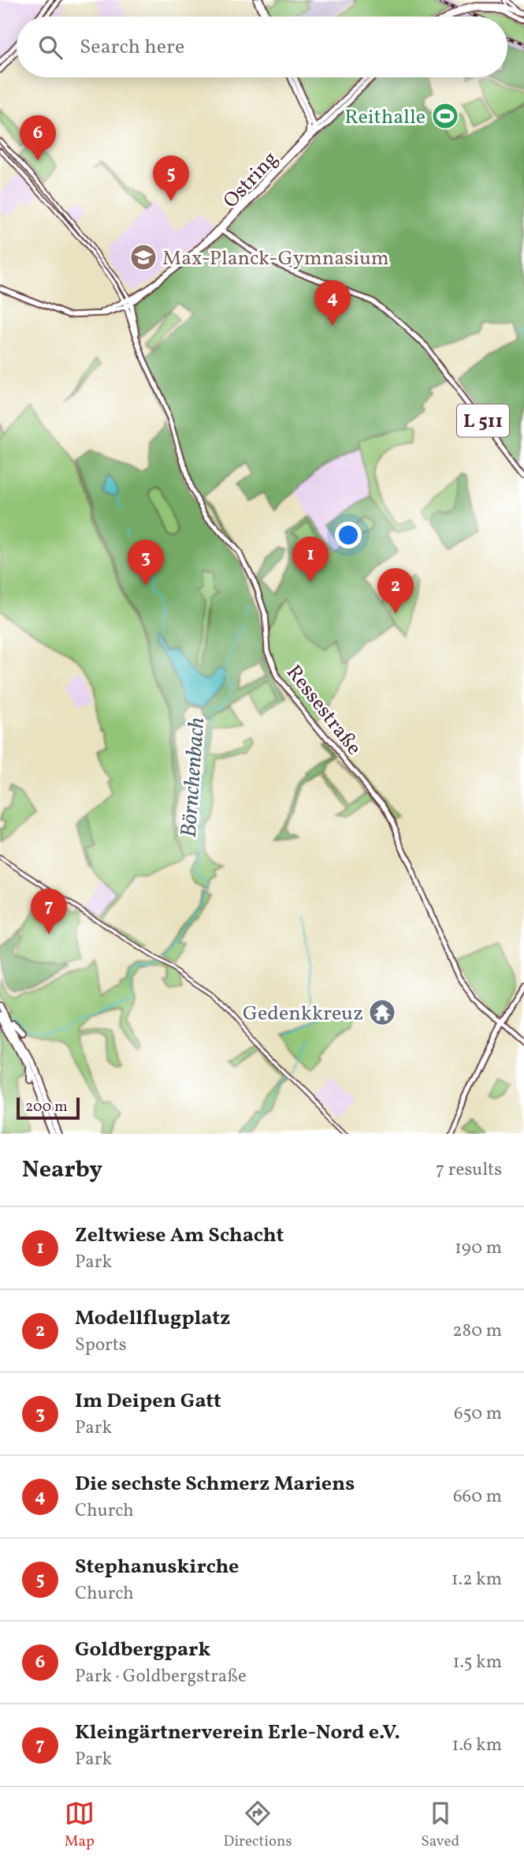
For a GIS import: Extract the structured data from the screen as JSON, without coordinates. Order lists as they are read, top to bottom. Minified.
{"streets":{"main road":["Ostring","L 511","Ressestraße"]},"crossings":[["Ostring","L 511"],["Ostring","Ressestraße"]],"water":["Börnchenbach"],"places":{"sports":["Reithalle"],"school or university":["Max-Planck-Gymnasium"],"temple":["Gedenkkreuz"]},"scale_bar":"200 m","page":{"search":"Search here","pins":["6","5","4","1","3","2","7"],"scale":"200 m","heading":["Nearby","7 results"],"list":[{"mark":"1","name":"Zeltwiese Am Schacht","note":"Park","value":"190 m"},{"mark":"2","name":"Modellflugplatz","note":"Sports","value":"280 m"},{"mark":"3","name":"Im Deipen Gatt","note":"Park","value":"650 m"},{"mark":"4","name":"Die sechste Schmerz Mariens","note":"Church","value":"660 m"},{"mark":"5","name":"Stephanuskirche","note":"Church","value":"1.2 km"},{"mark":"6","name":"Goldbergpark","note":"Park · Goldbergstraße","value":"1.5 km"},{"mark":"7","name":"Kleingärtnerverein Erle-Nord e.V.","note":"Park","value":"1.6 km"}],"nav":["Map","Directions","Saved"]}}
